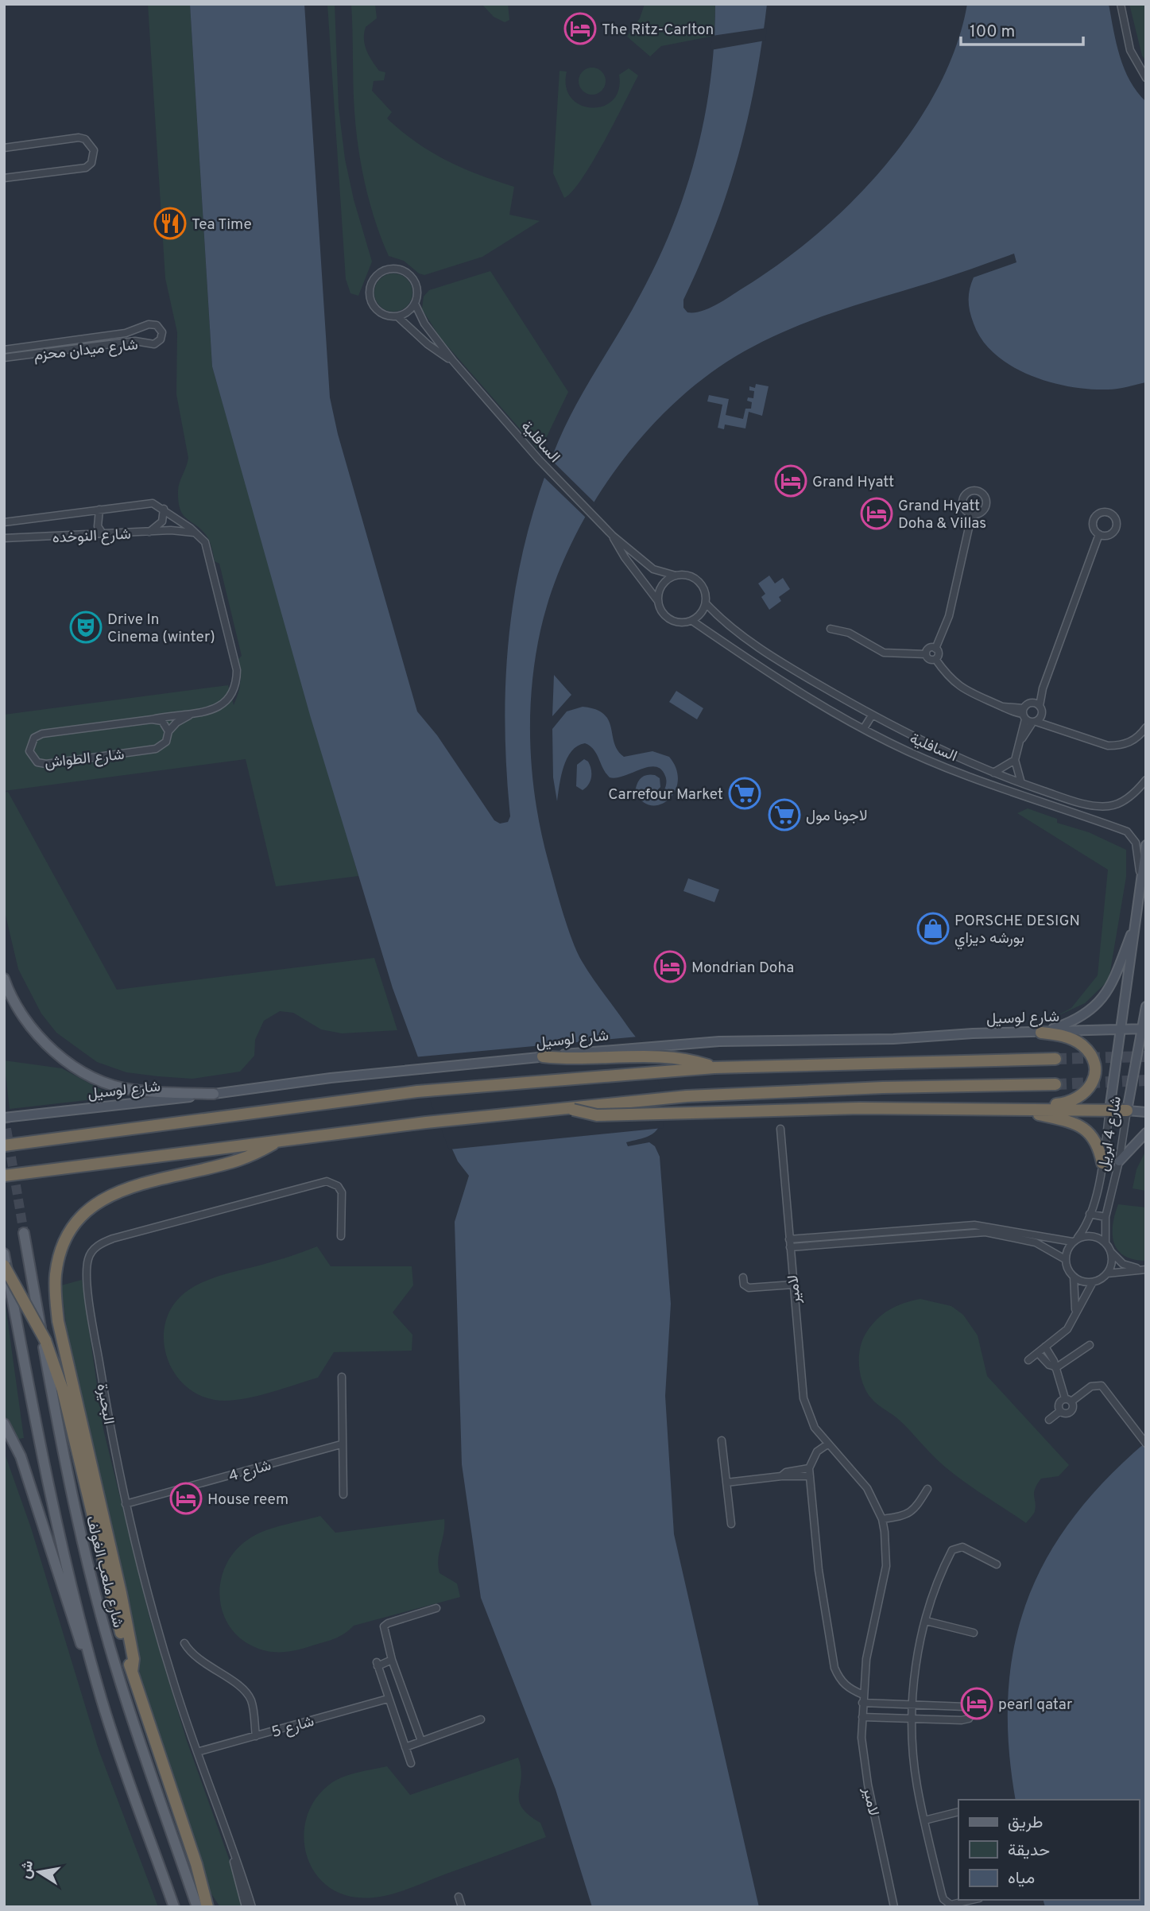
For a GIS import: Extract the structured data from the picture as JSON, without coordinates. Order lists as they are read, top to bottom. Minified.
{"streets":{"main road":["شارع ملعب الغولف"],"street":["شارع ميدان محزم","السافلية","شارع النوخده","شارع الطواش","شارع لوسيل","شارع 4 ابريل","لامير","البحيرة","شارع 4","شارع 5"]},"crossings":[["السافلية","شارع لوسيل"],["السافلية","شارع 4 ابريل"],["شارع النوخده","شارع الطواش"],["شارع لوسيل","شارع 4 ابريل"],["البحيرة","شارع 4"],["البحيرة","شارع 5"]],"places":{"hotel":["The Ritz-Carlton","Grand Hyatt","Grand Hyatt Doha & Villas","Mondrian Doha","House reem","pearl qatar"],"restaurant":["Tea Time"],"theatre":["Drive In Cinema (winter)"],"supermarket":["Carrefour Market","لاجونا مول"],"shop":["PORSCHE DESIGN بورشه ديزاي"]},"legend":["طريق","حديقة","مياه"],"scale_bar":"100 m","north":"left"}
